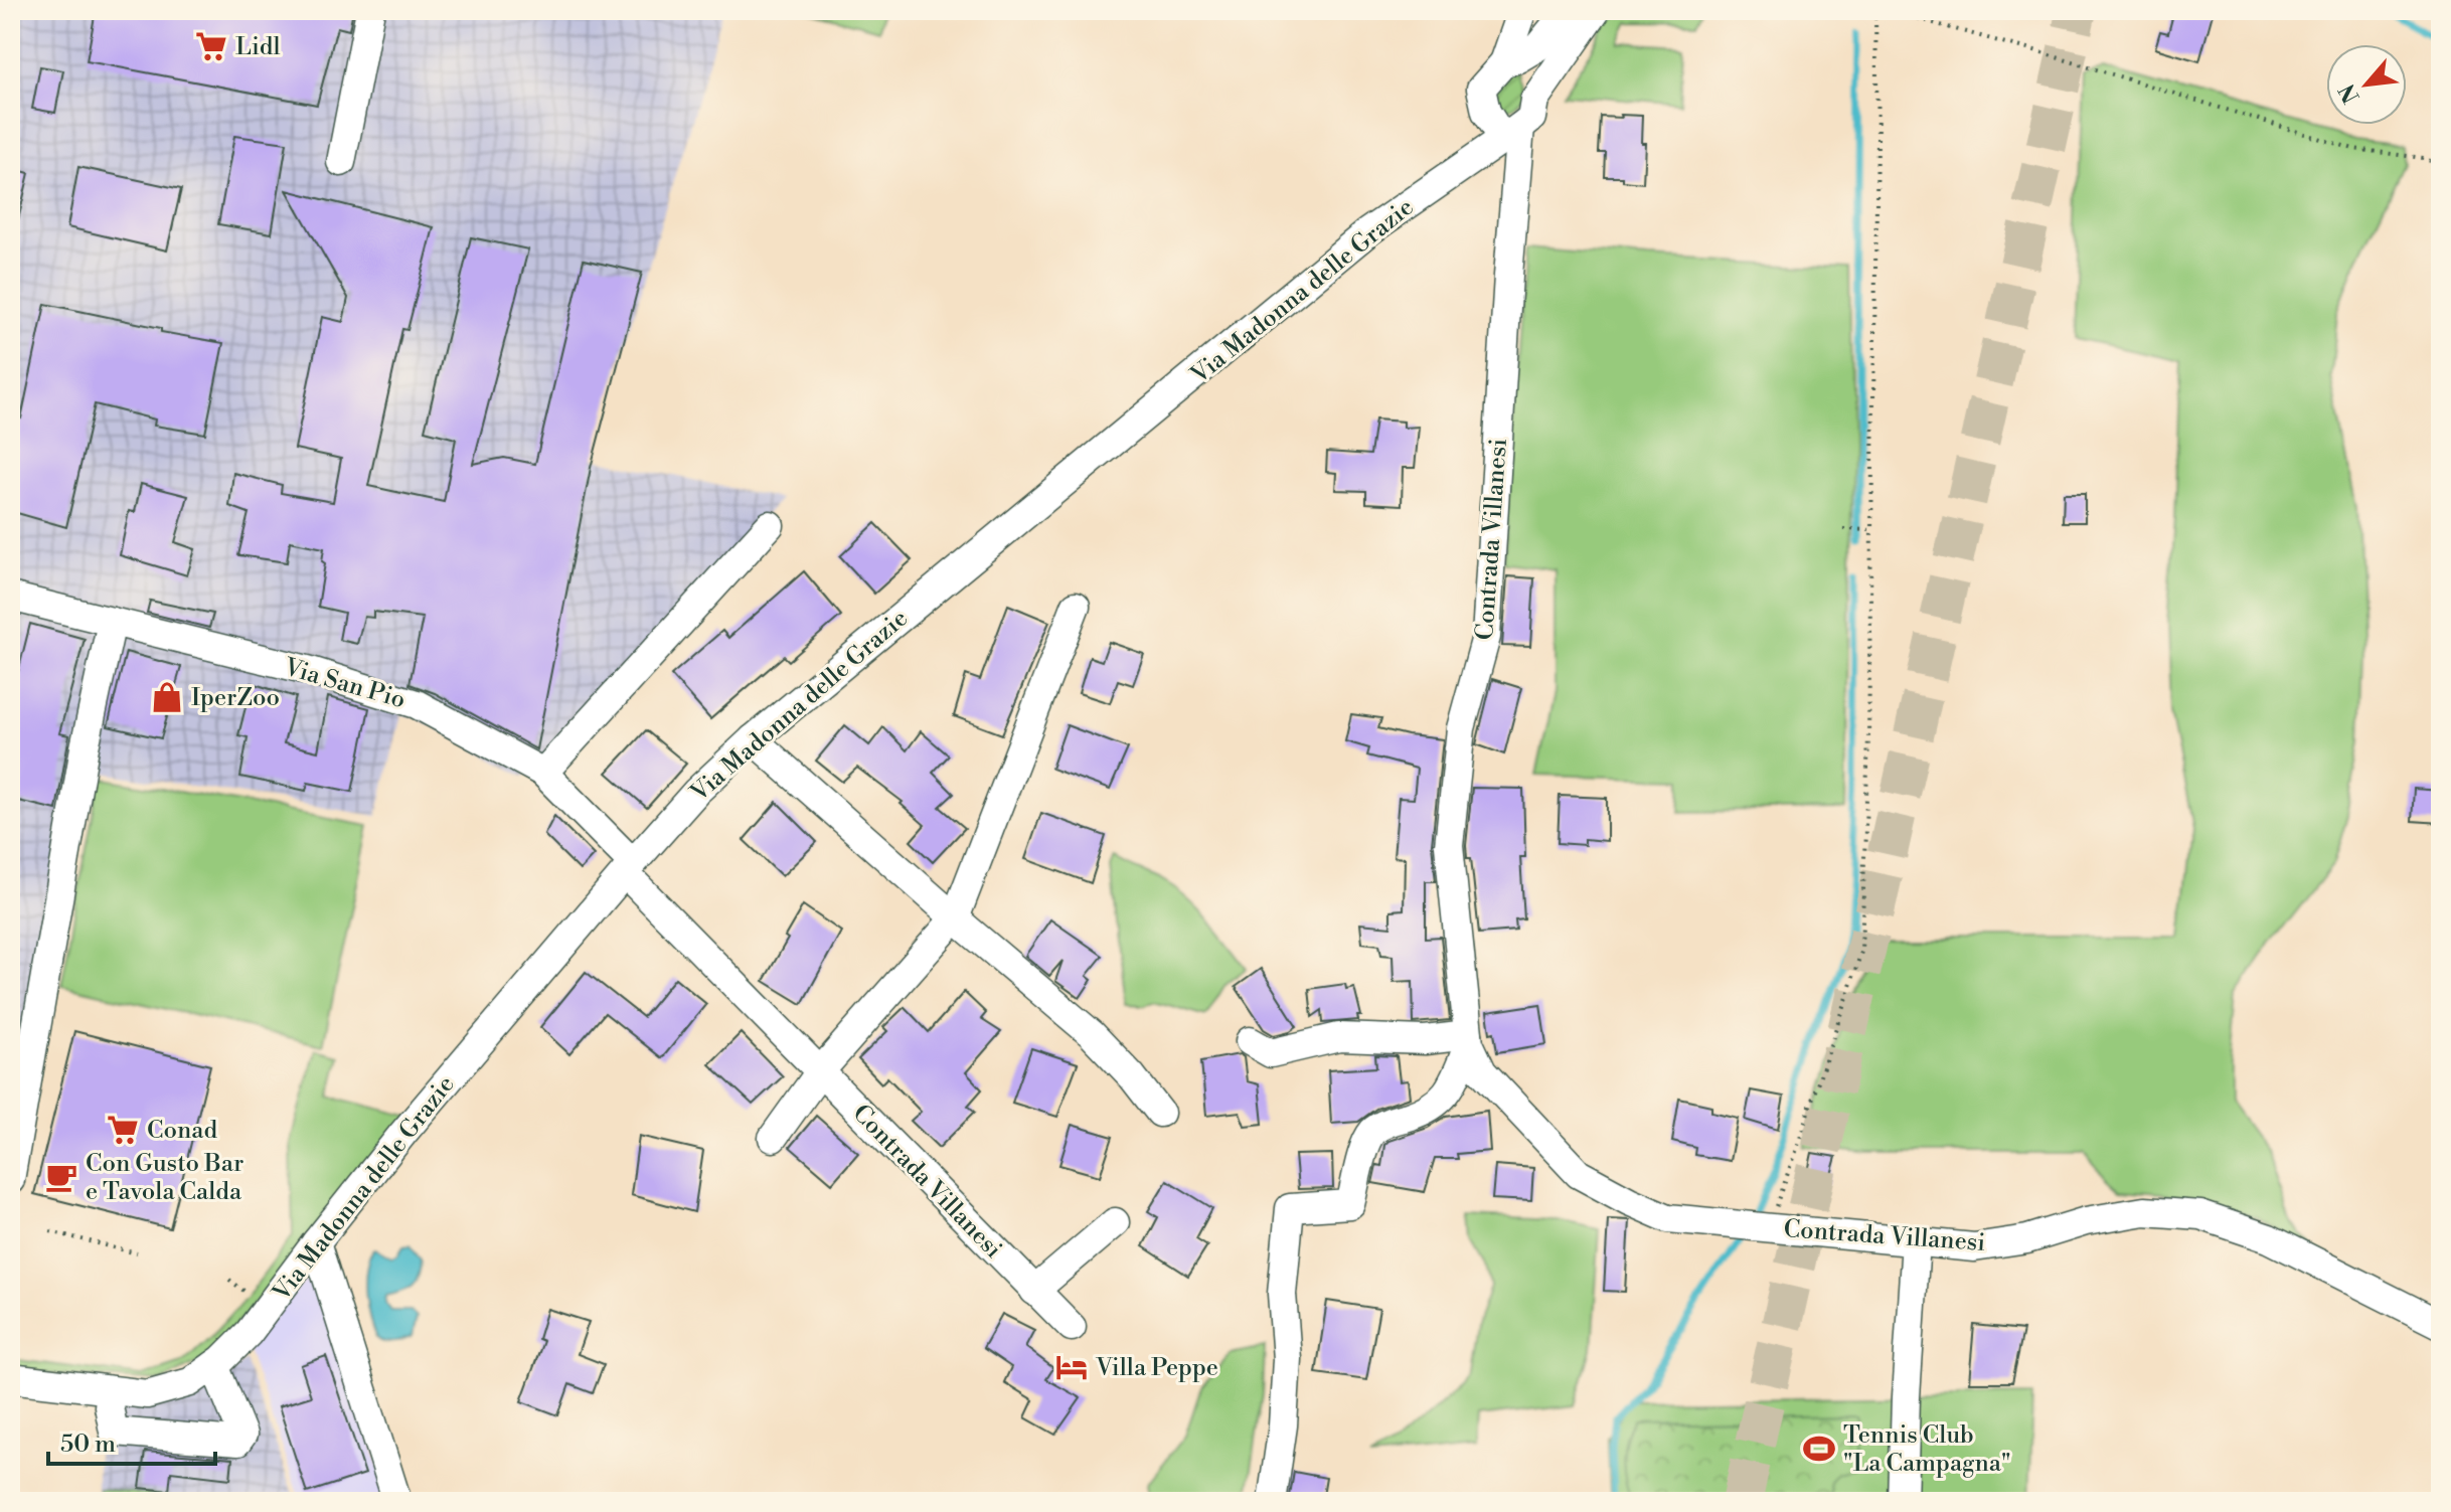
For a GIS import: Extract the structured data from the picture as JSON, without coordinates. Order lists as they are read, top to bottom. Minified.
{"streets":{"street":["Via Madonna delle Grazie","Contrada Villanesi","Via San Pio"]},"crossings":[["Via Madonna delle Grazie","Contrada Villanesi"],["Via Madonna delle Grazie","Via San Pio"],["Contrada Villanesi","Via San Pio"]],"places":{"supermarket":["Lidl","Conad"],"shop":["IperZoo"],"cafe":["Con Gusto Bar e Tavola Calda"],"hotel":["Villa Peppe"],"sports":["Tennis Club \"La Campagna\""]},"scale_bar":"50 m","north":"bottom left"}
